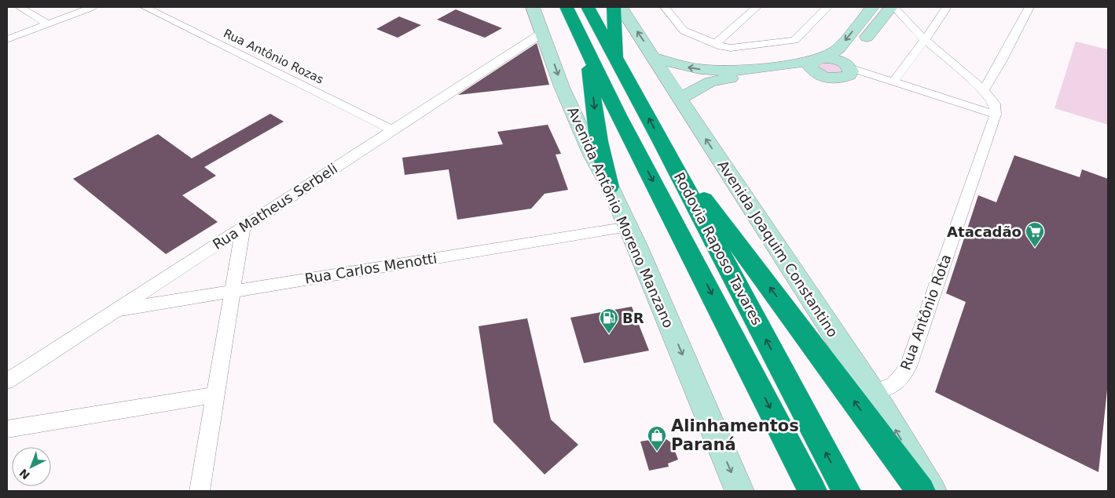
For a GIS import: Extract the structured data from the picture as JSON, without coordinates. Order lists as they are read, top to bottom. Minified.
{"streets":{"highway":["Rodovia Raposo Tavares"],"street":["Rua Antônio Rozas","Rua Matheus Serbeli","Avenida Antônio Moreno Manzano","Avenida Joaquim Constantino","Rua Carlos Menotti","Rua Antônio Rota"]},"crossings":[["Rua Antônio Rozas","Rua Matheus Serbeli"],["Rua Matheus Serbeli","Avenida Antônio Moreno Manzano"],["Rua Matheus Serbeli","Rua Carlos Menotti"],["Avenida Antônio Moreno Manzano","Rua Carlos Menotti"],["Avenida Joaquim Constantino","Rua Antônio Rota"]],"one_way":["Avenida Antônio Moreno Manzano","Avenida Joaquim Constantino"],"places":{"supermarket":["Atacadão"],"fuel station":["BR"],"shop":["Alinhamentos Paraná"]},"north":"bottom left"}
